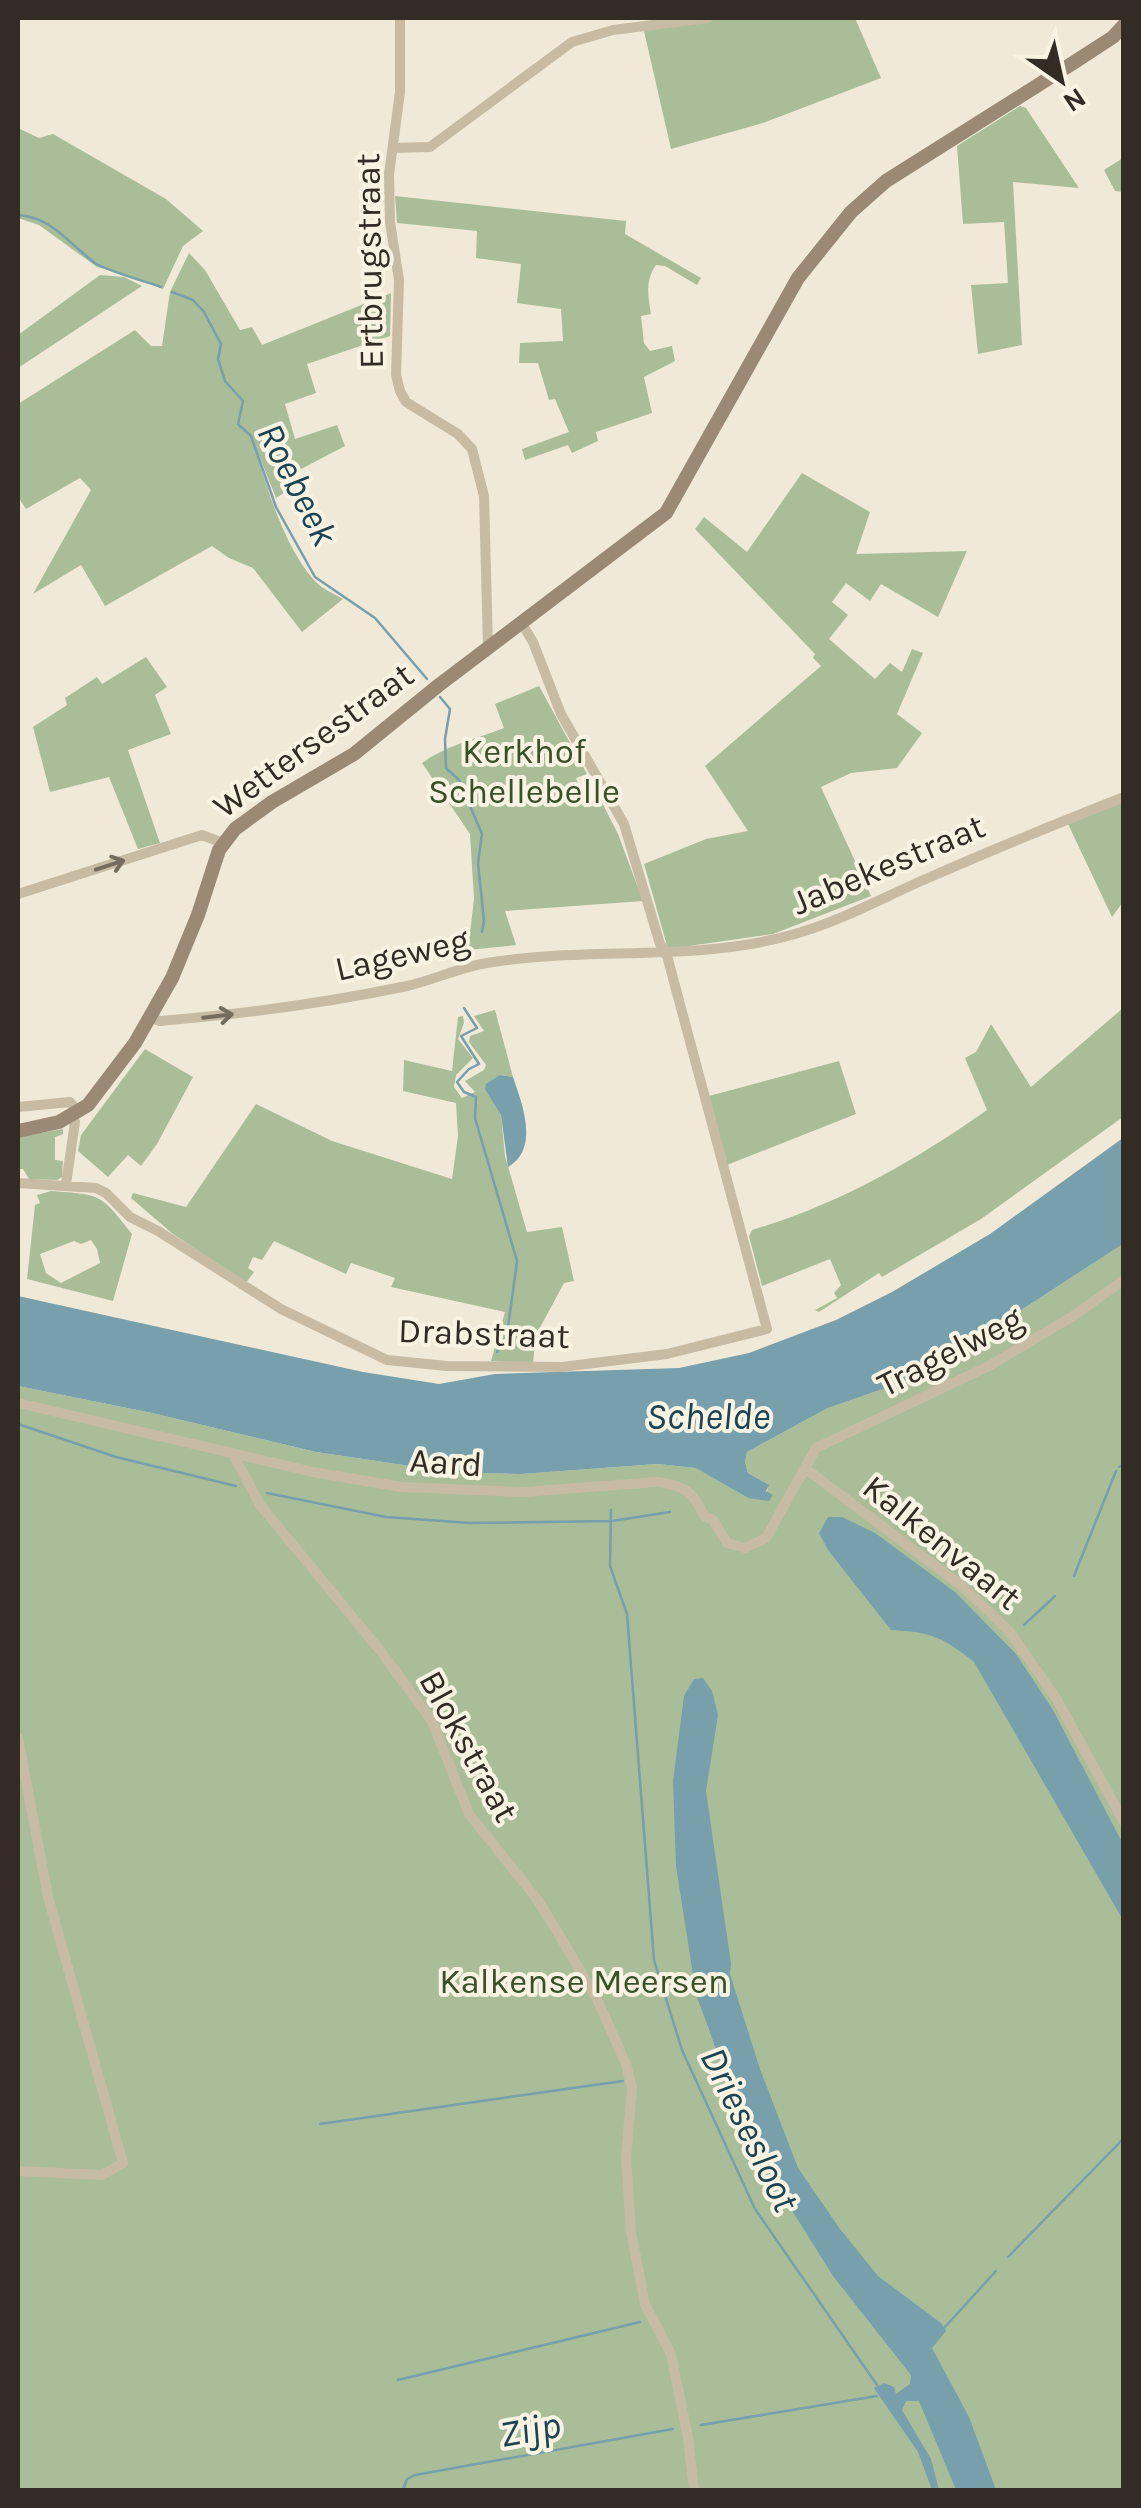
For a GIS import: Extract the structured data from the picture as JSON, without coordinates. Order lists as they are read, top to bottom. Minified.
{"streets":{"main road":["Wettersestraat"],"street":["Ertbrugstraat","Jabekestraat","Lageweg","Drabstraat","Tragelweg","Aard","Kalkenvaart","Blokstraat"]},"crossings":[["Ertbrugstraat","Wettersestraat"],["Wettersestraat","Lageweg"],["Jabekestraat","Lageweg"],["Jabekestraat","Drabstraat"],["Lageweg","Drabstraat"],["Tragelweg","Aard"],["Tragelweg","Kalkenvaart"],["Aard","Kalkenvaart"],["Aard","Blokstraat"]],"one_way":["Lageweg"],"water":["Roebeek","Schelde","Driesesloot","Zijp"],"parks":["Kerkhof Schellebelle","Kalkense Meersen"],"north":"bottom right"}
